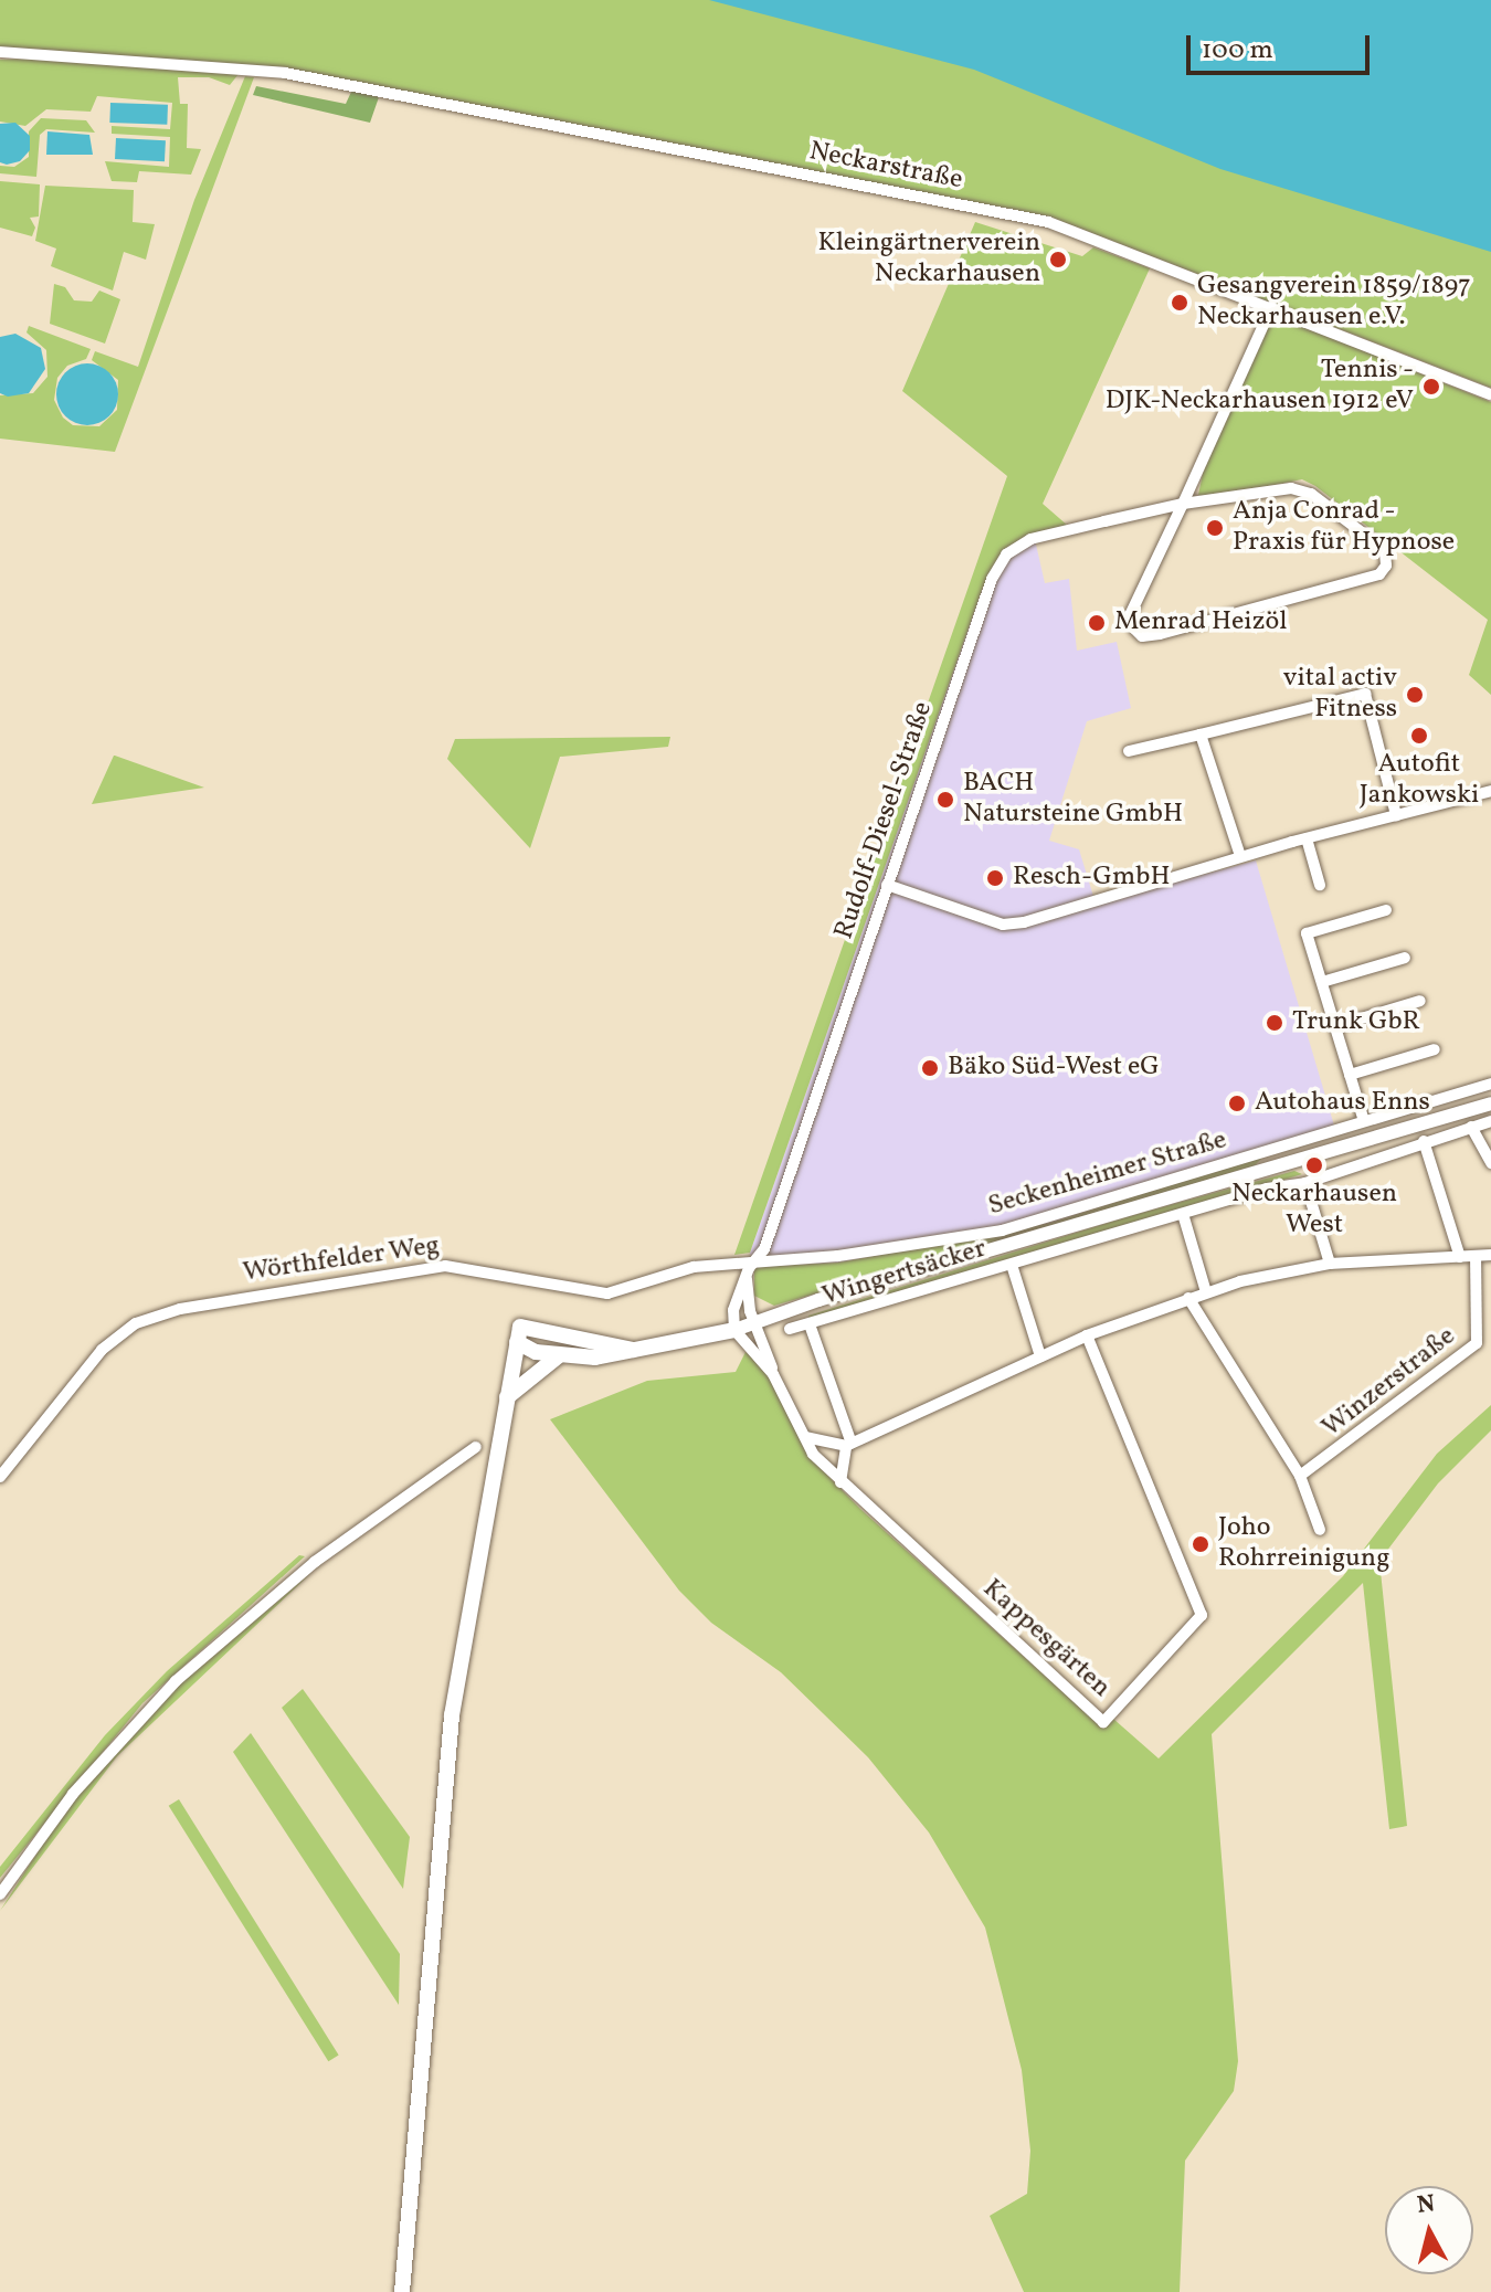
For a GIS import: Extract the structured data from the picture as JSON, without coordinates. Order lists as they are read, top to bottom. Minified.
{"streets":{"street":["Neckarstraße","Rudolf-Diesel-Straße","Seckenheimer Straße","Wörthfelder Weg","Wingertsäcker","Winzerstraße","Kappesgärten"]},"crossings":[["Rudolf-Diesel-Straße","Seckenheimer Straße"],["Rudolf-Diesel-Straße","Wörthfelder Weg"],["Rudolf-Diesel-Straße","Kappesgärten"],["Seckenheimer Straße","Wörthfelder Weg"],["Wingertsäcker","Kappesgärten"]],"places":["Kleingärtnerverein Neckarhausen","Gesangverein 1859/1897 Neckarhausen e.V.","Tennis - DJK-Neckarhausen 1912 eV","Anja Conrad - Praxis für Hypnose","Menrad Heizöl","vital activ Fitness","Autofit Jankowski","BACH Natursteine GmbH","Resch-GmbH","Trunk GbR","Bäko Süd-West eG","Autohaus Enns","Neckarhausen West","Joho Rohrreinigung"],"scale_bar":"100 m","north":"top"}
